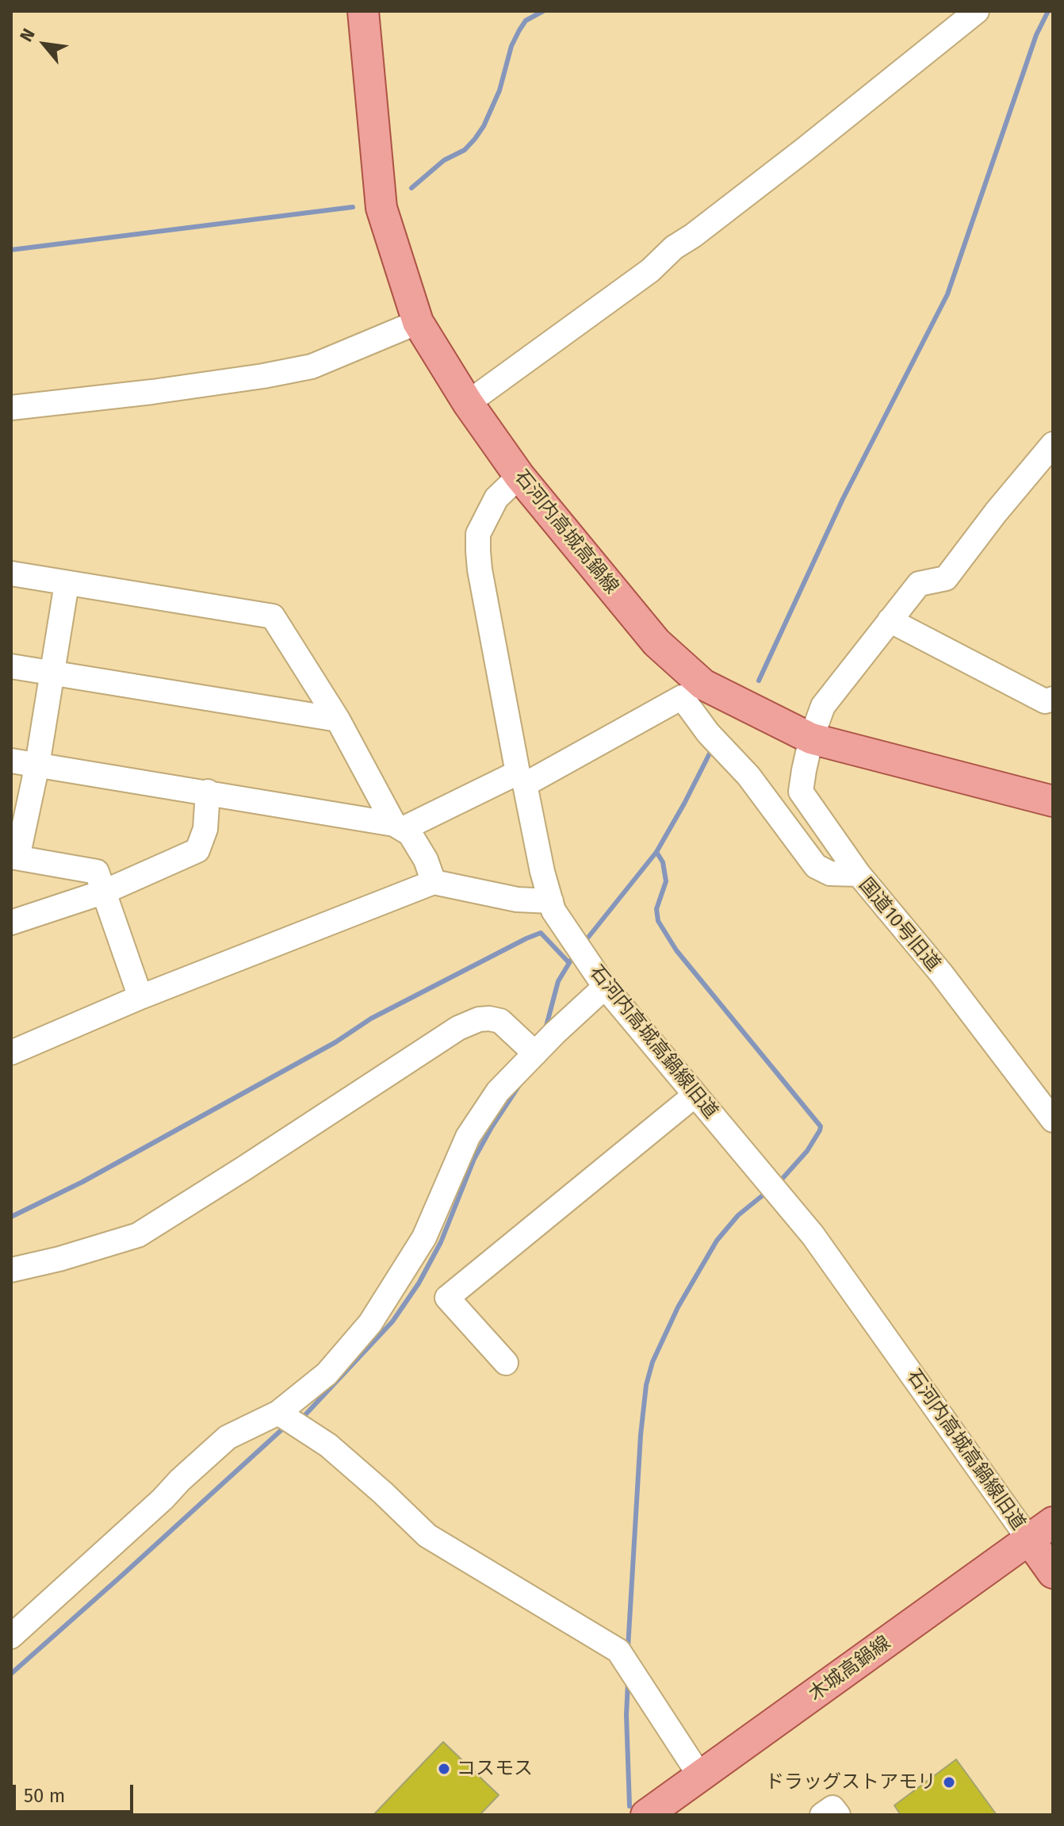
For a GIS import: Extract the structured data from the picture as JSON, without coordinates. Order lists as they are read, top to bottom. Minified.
{"streets":{"main road":["石河内高城高鍋線","木城高鍋線"],"street":["国道10号旧道","石河内高城高鍋線旧道"]},"crossings":[["石河内高城高鍋線","石河内高城高鍋線旧道"],["国道10号旧道","石河内高城高鍋線旧道"],["石河内高城高鍋線旧道","木城高鍋線"]],"places":["コスモス","ドラッグストアモリ"],"scale_bar":"50 m","north":"top left"}
